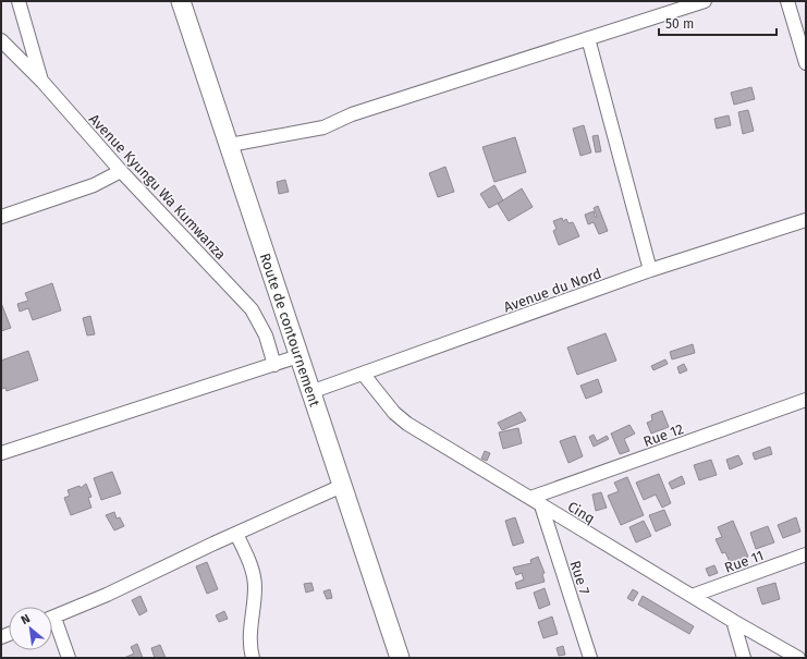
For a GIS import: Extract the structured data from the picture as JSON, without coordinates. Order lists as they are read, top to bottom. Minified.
{"streets":{"street":["Avenue Kyungu Wa Kumwanza","Avenue du Nord","Route de contournement","Rue 12","Cinq","Rue 11","Rue 7"]},"crossings":[["Avenue du Nord","Route de contournement"],["Avenue du Nord","Cinq"],["Rue 12","Cinq"],["Rue 12","Rue 7"],["Cinq","Rue 11"],["Cinq","Rue 7"]],"scale_bar":"50 m","north":"top left"}
